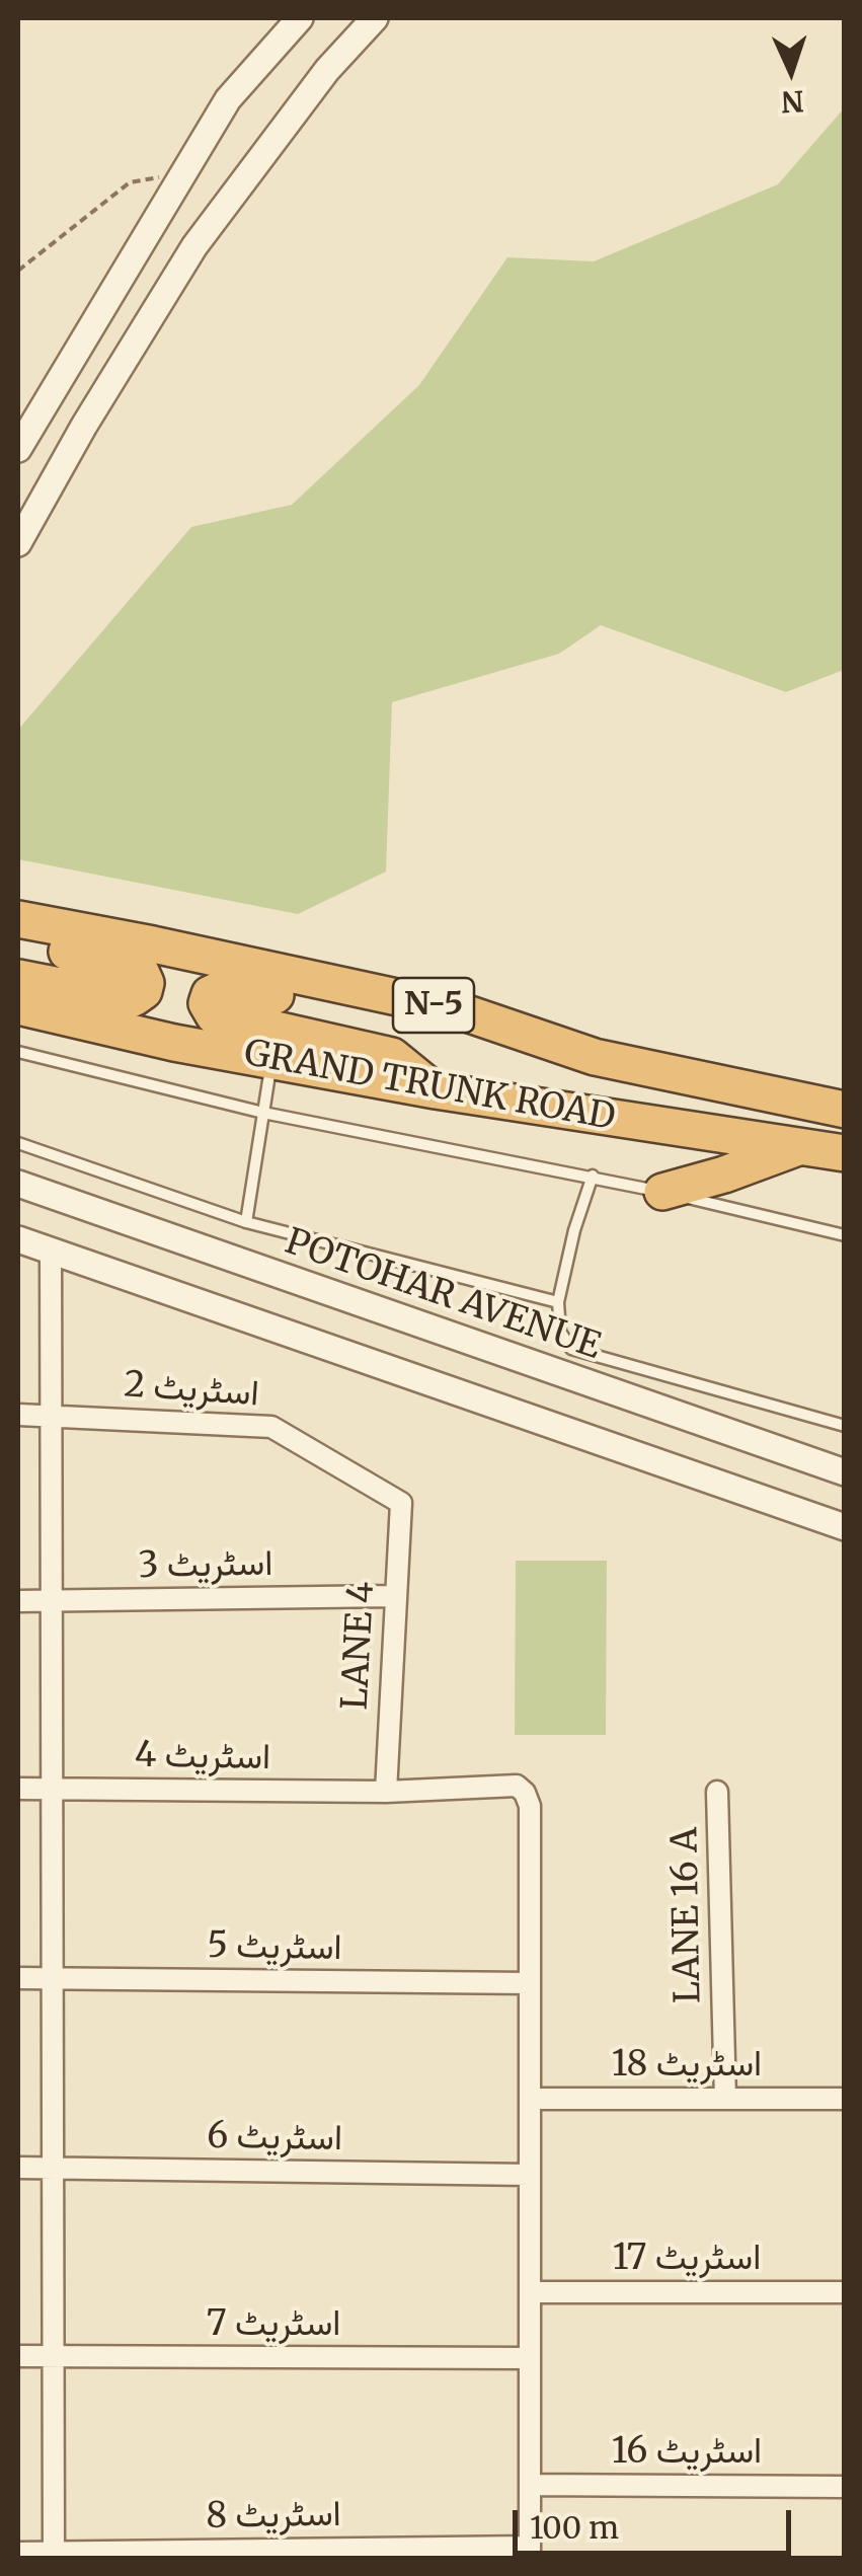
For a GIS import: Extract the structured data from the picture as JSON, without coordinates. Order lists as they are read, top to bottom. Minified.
{"streets":{"highway":["N-5","GRAND TRUNK ROAD"],"street":["POTOHAR AVENUE","اسٹریٹ 2","اسٹریٹ 3","LANE 4","اسٹریٹ 4","LANE 16 A","اسٹریٹ 5","اسٹریٹ 18","اسٹریٹ 6","اسٹریٹ 17","اسٹریٹ 7","اسٹریٹ 16","اسٹریٹ 8"]},"crossings":[["اسٹریٹ 2","LANE 4"],["اسٹریٹ 3","LANE 4"],["LANE 4","اسٹریٹ 4"],["اسٹریٹ 4","اسٹریٹ 5"],["LANE 16 A","اسٹریٹ 18"]],"scale_bar":"100 m","north":"bottom"}
